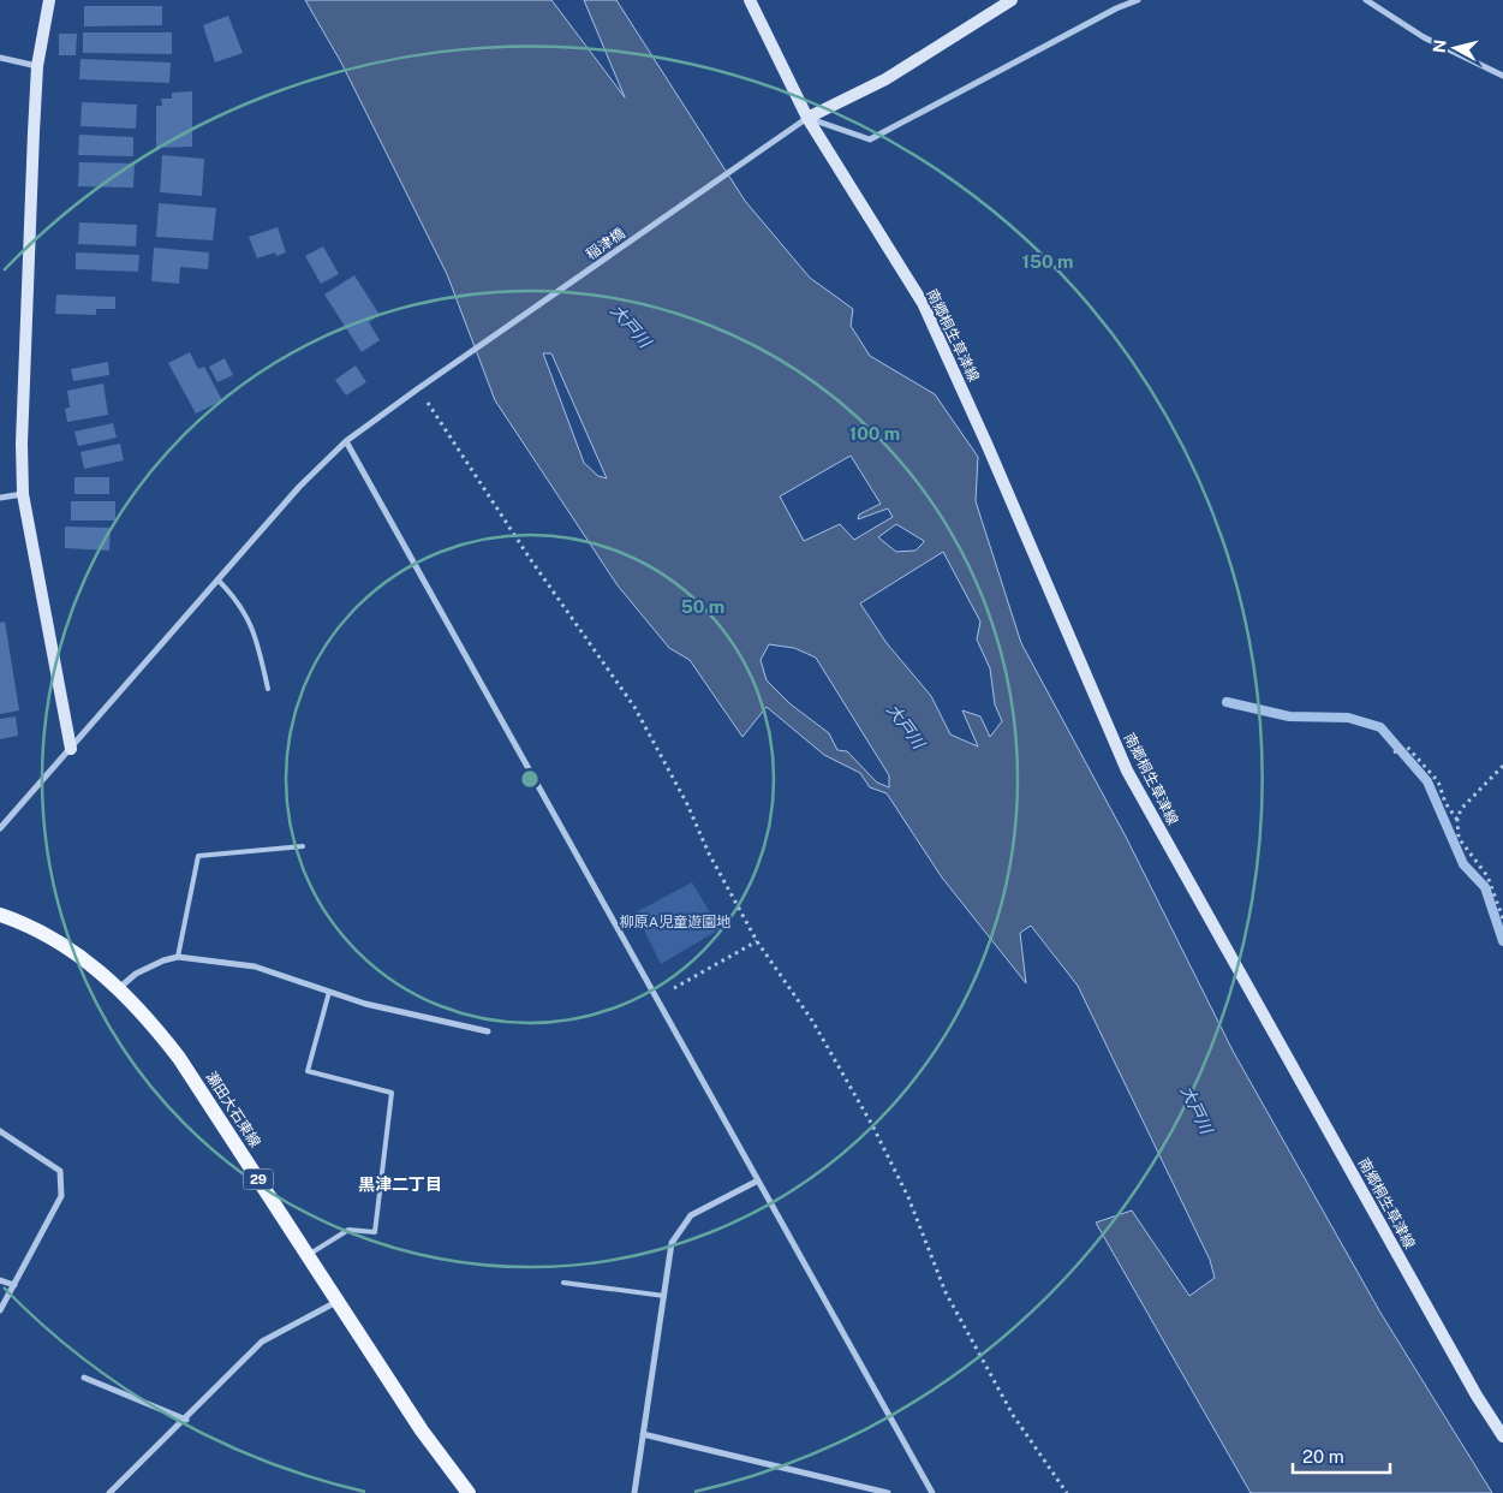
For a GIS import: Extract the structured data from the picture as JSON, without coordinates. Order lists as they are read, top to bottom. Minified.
{"streets":{"main road":["南郷桐生草津線","瀬田大石東線","29"],"street":["稲津橋"]},"crossings":[["稲津橋","南郷桐生草津線"]],"districts":["黒津二丁目"],"water":["大戸川"],"parks":["柳原A児童遊園地"],"scale_bar":"20 m","north":"left","rings":["150 m","100 m","50 m"]}
